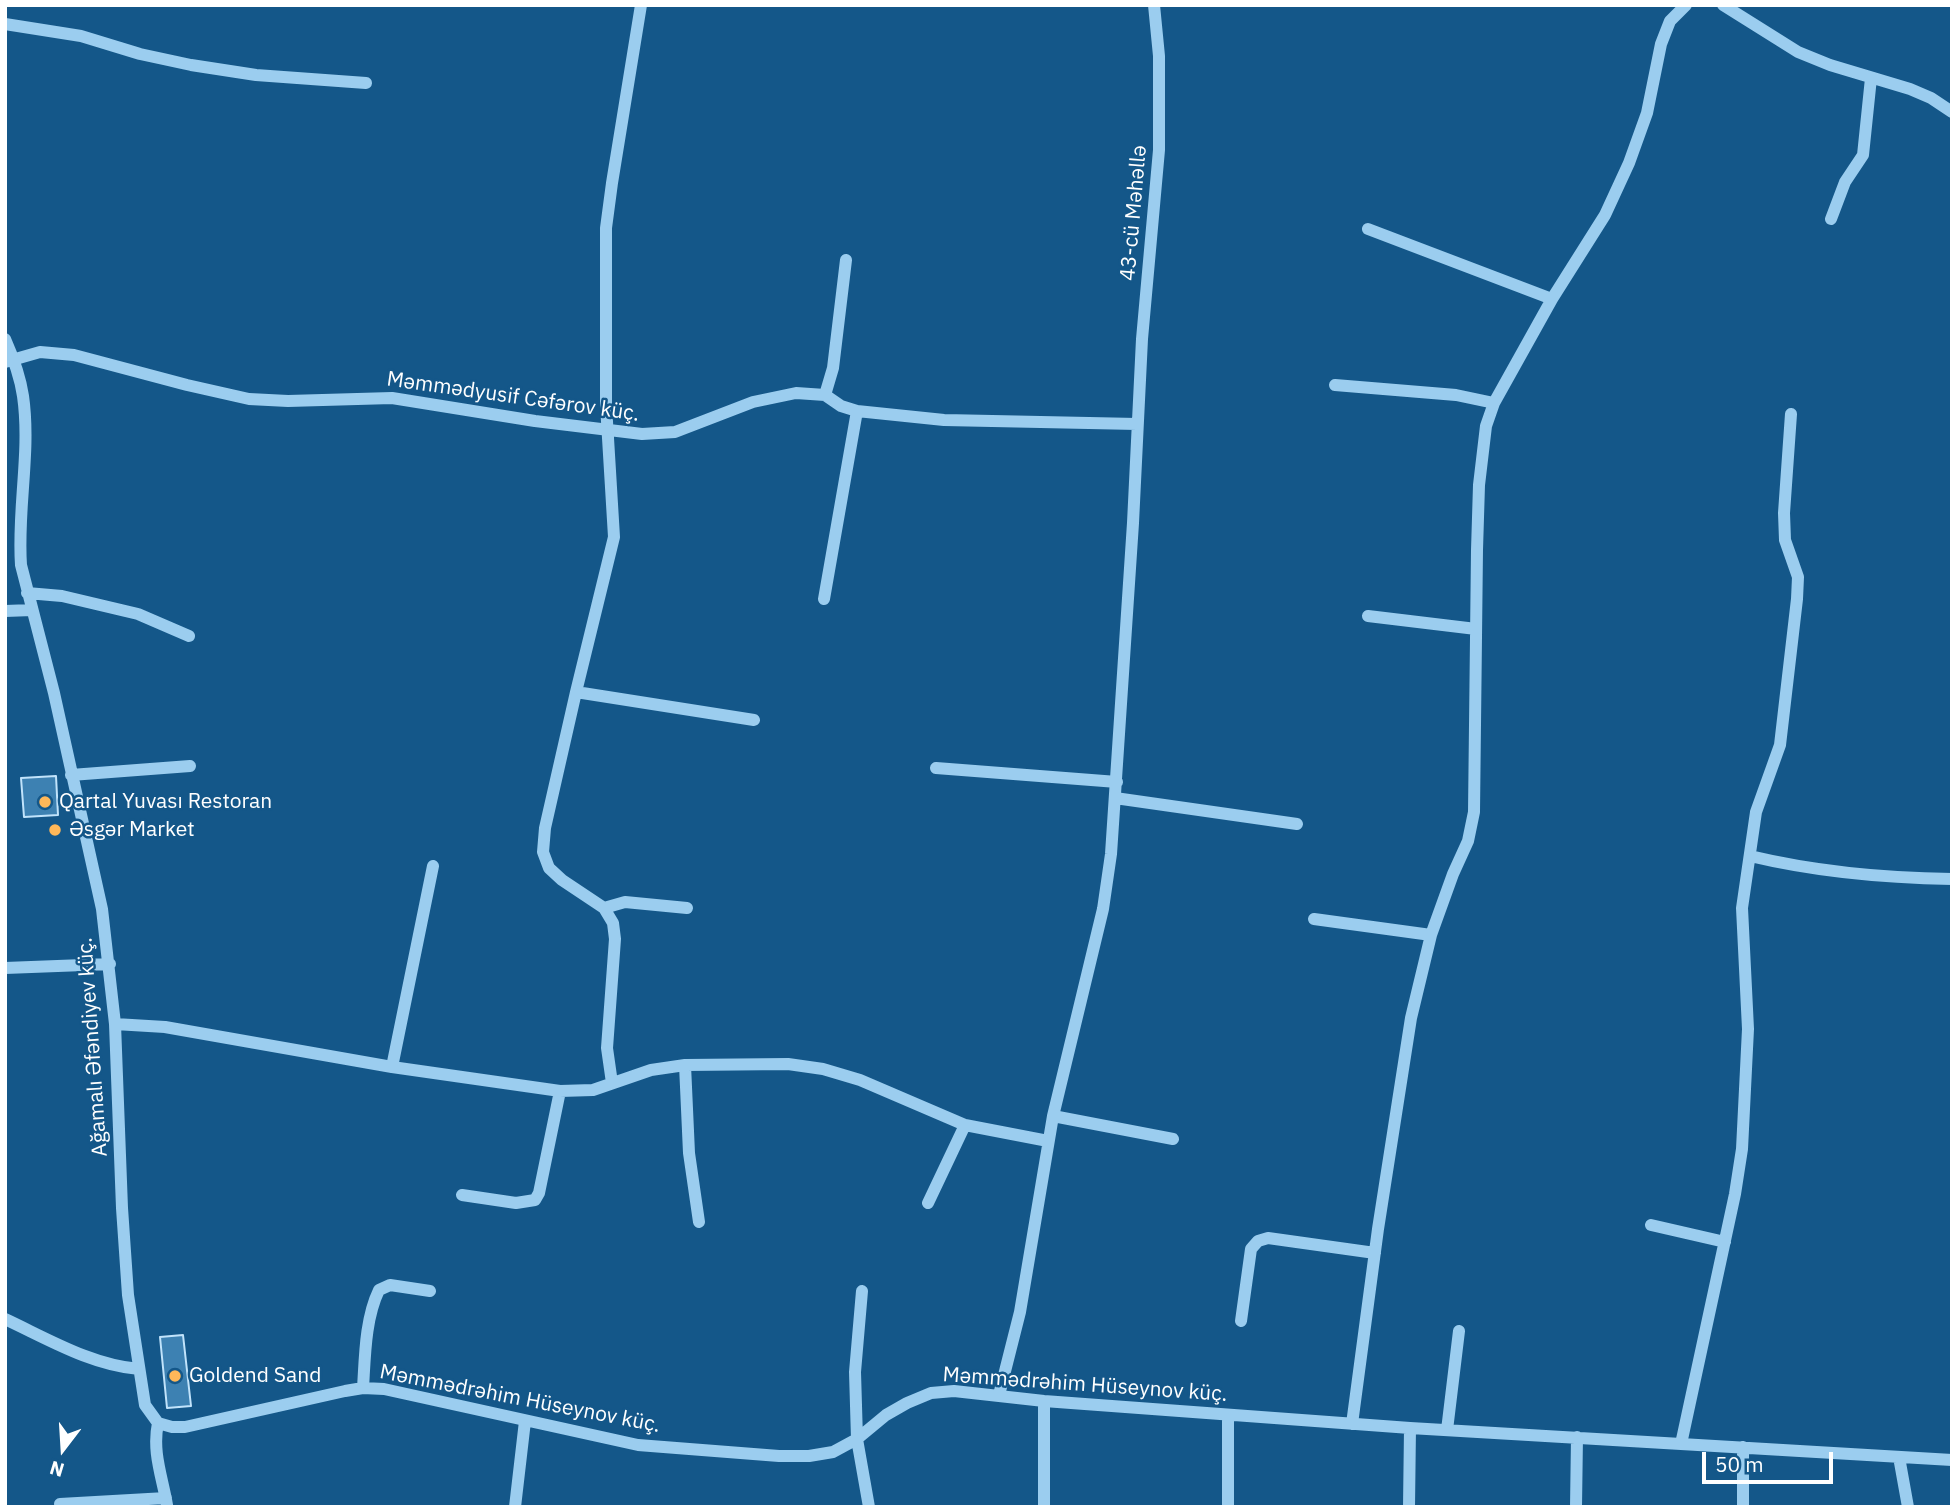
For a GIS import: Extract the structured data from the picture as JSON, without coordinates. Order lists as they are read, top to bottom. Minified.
{"streets":{"street":["43-cü Məhəllə","Məmmədyusif Cəfərov küç.","Ağamalı Əfəndiyev küç.","Məmmədrəhim Hüseynov küç."]},"crossings":[["43-cü Məhəllə","Məmmədyusif Cəfərov küç."],["43-cü Məhəllə","Məmmədrəhim Hüseynov küç."],["Məmmədyusif Cəfərov küç.","Ağamalı Əfəndiyev küç."],["Ağamalı Əfəndiyev küç.","Məmmədrəhim Hüseynov küç."]],"places":["Qartal Yuvası Restoran","Əsgər Market","Goldend Sand"],"scale_bar":"50 m","north":"bottom"}
